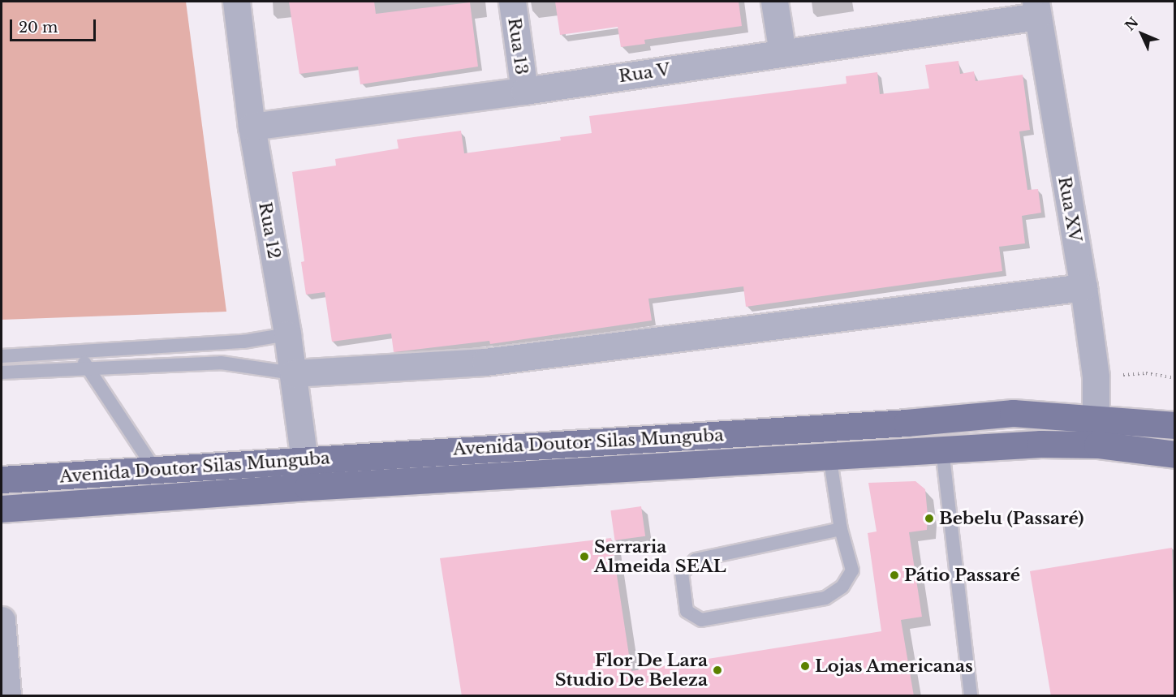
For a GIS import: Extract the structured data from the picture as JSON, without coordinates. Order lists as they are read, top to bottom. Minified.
{"streets":{"main road":["Avenida Doutor Silas Munguba"],"street":["Rua 13","Rua V","Rua XV","Rua 12"]},"crossings":[["Rua 13","Rua V"],["Rua V","Rua XV"],["Rua V","Rua 12"],["Rua XV","Avenida Doutor Silas Munguba"],["Rua 12","Avenida Doutor Silas Munguba"]],"places":["Bebelu (Passaré)","Serraria Almeida SEAL","Pátio Passaré","Lojas Americanas","Flor De Lara Studio De Beleza"],"scale_bar":"20 m","north":"top left"}
